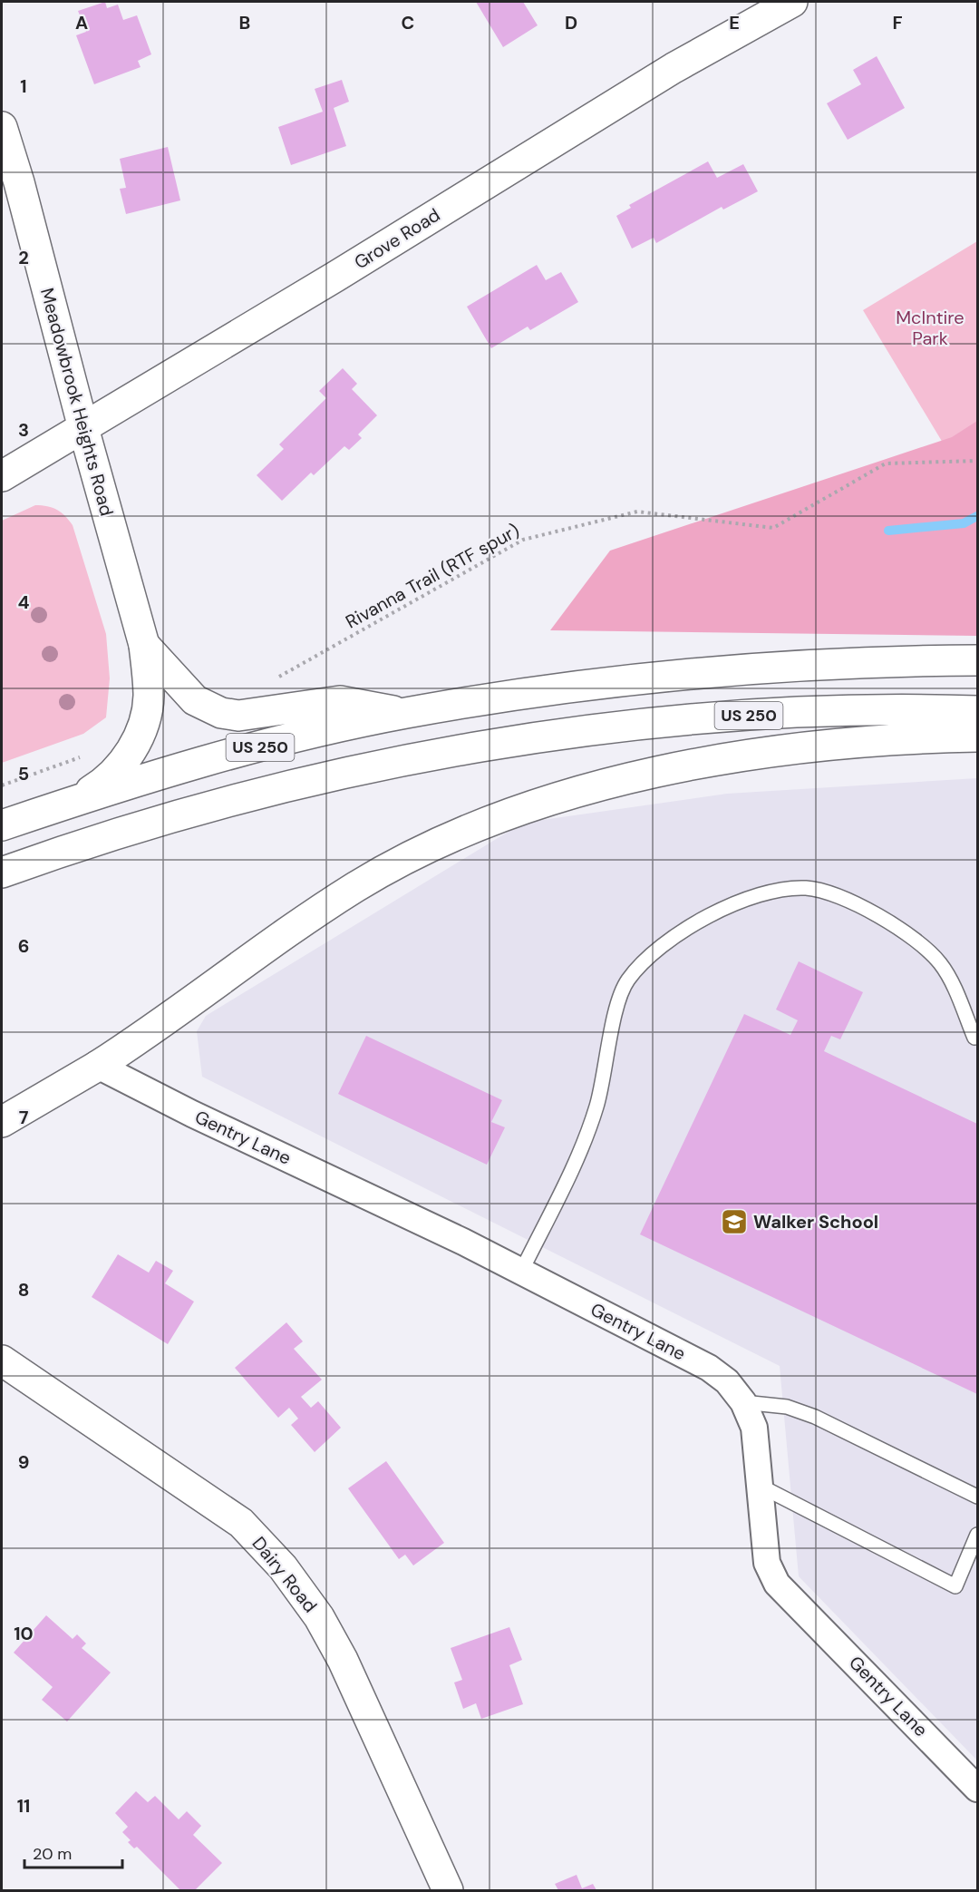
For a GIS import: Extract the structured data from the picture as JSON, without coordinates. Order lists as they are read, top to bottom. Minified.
{"streets":{"main road":["Grove Road","Meadowbrook Heights Road","US 250","Dairy Road"],"street":["Gentry Lane"],"path":["Rivanna Trail (RTF spur)"]},"crossings":[["Grove Road","Meadowbrook Heights Road"],["Meadowbrook Heights Road","US 250"]],"parks":["McIntire Park"],"places":{"school or university":["Walker School"]},"scale_bar":"20 m","grid":{"columns":["A","B","C","D","E","F"],"rows":["1","2","3","4","5","6","7","8","9","10","11"]}}
